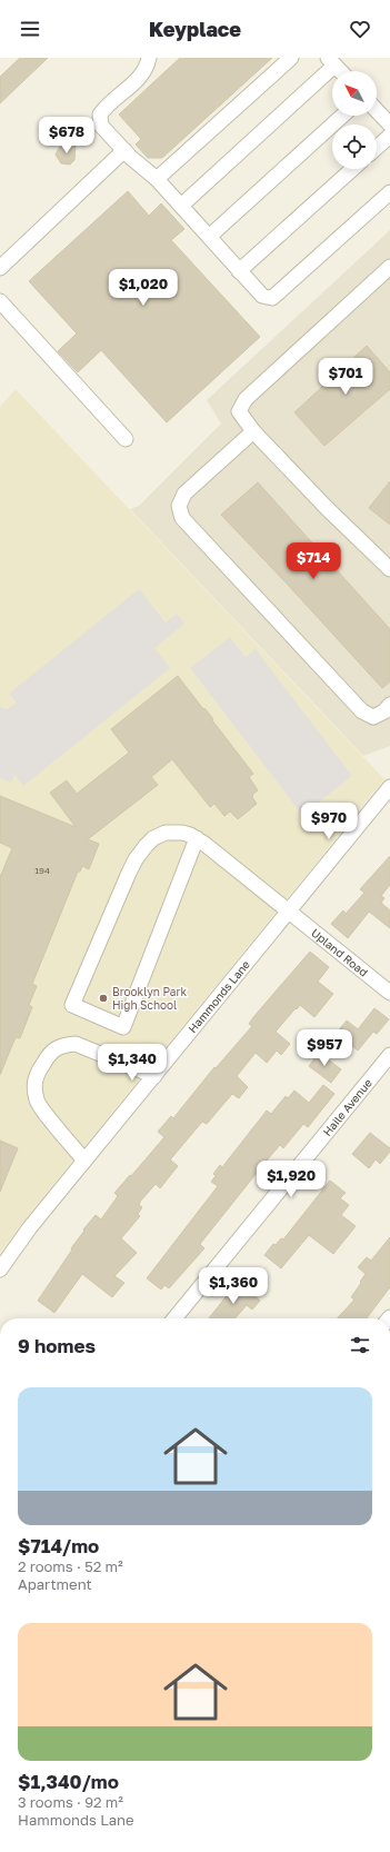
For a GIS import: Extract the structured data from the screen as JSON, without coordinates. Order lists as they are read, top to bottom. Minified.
{"streets":{"street":["Upland Road","Hammonds Lane","Haile Avenue"]},"crossings":[["Upland Road","Hammonds Lane"]],"places":["Brooklyn Park High School"],"house_numbers":["194"],"north":"top left","page":{"header":"Keyplace","price":["$678","$1,020","$701","$714","$970","$957","$1,340","$1,920","$1,360"],"heading":"9 homes","list":[{"name":"$714/mo","note":"2 rooms · 52 m² · Apartment"},{"name":"$1,340/mo","note":"3 rooms · 92 m² · Hammonds Lane"}]}}
